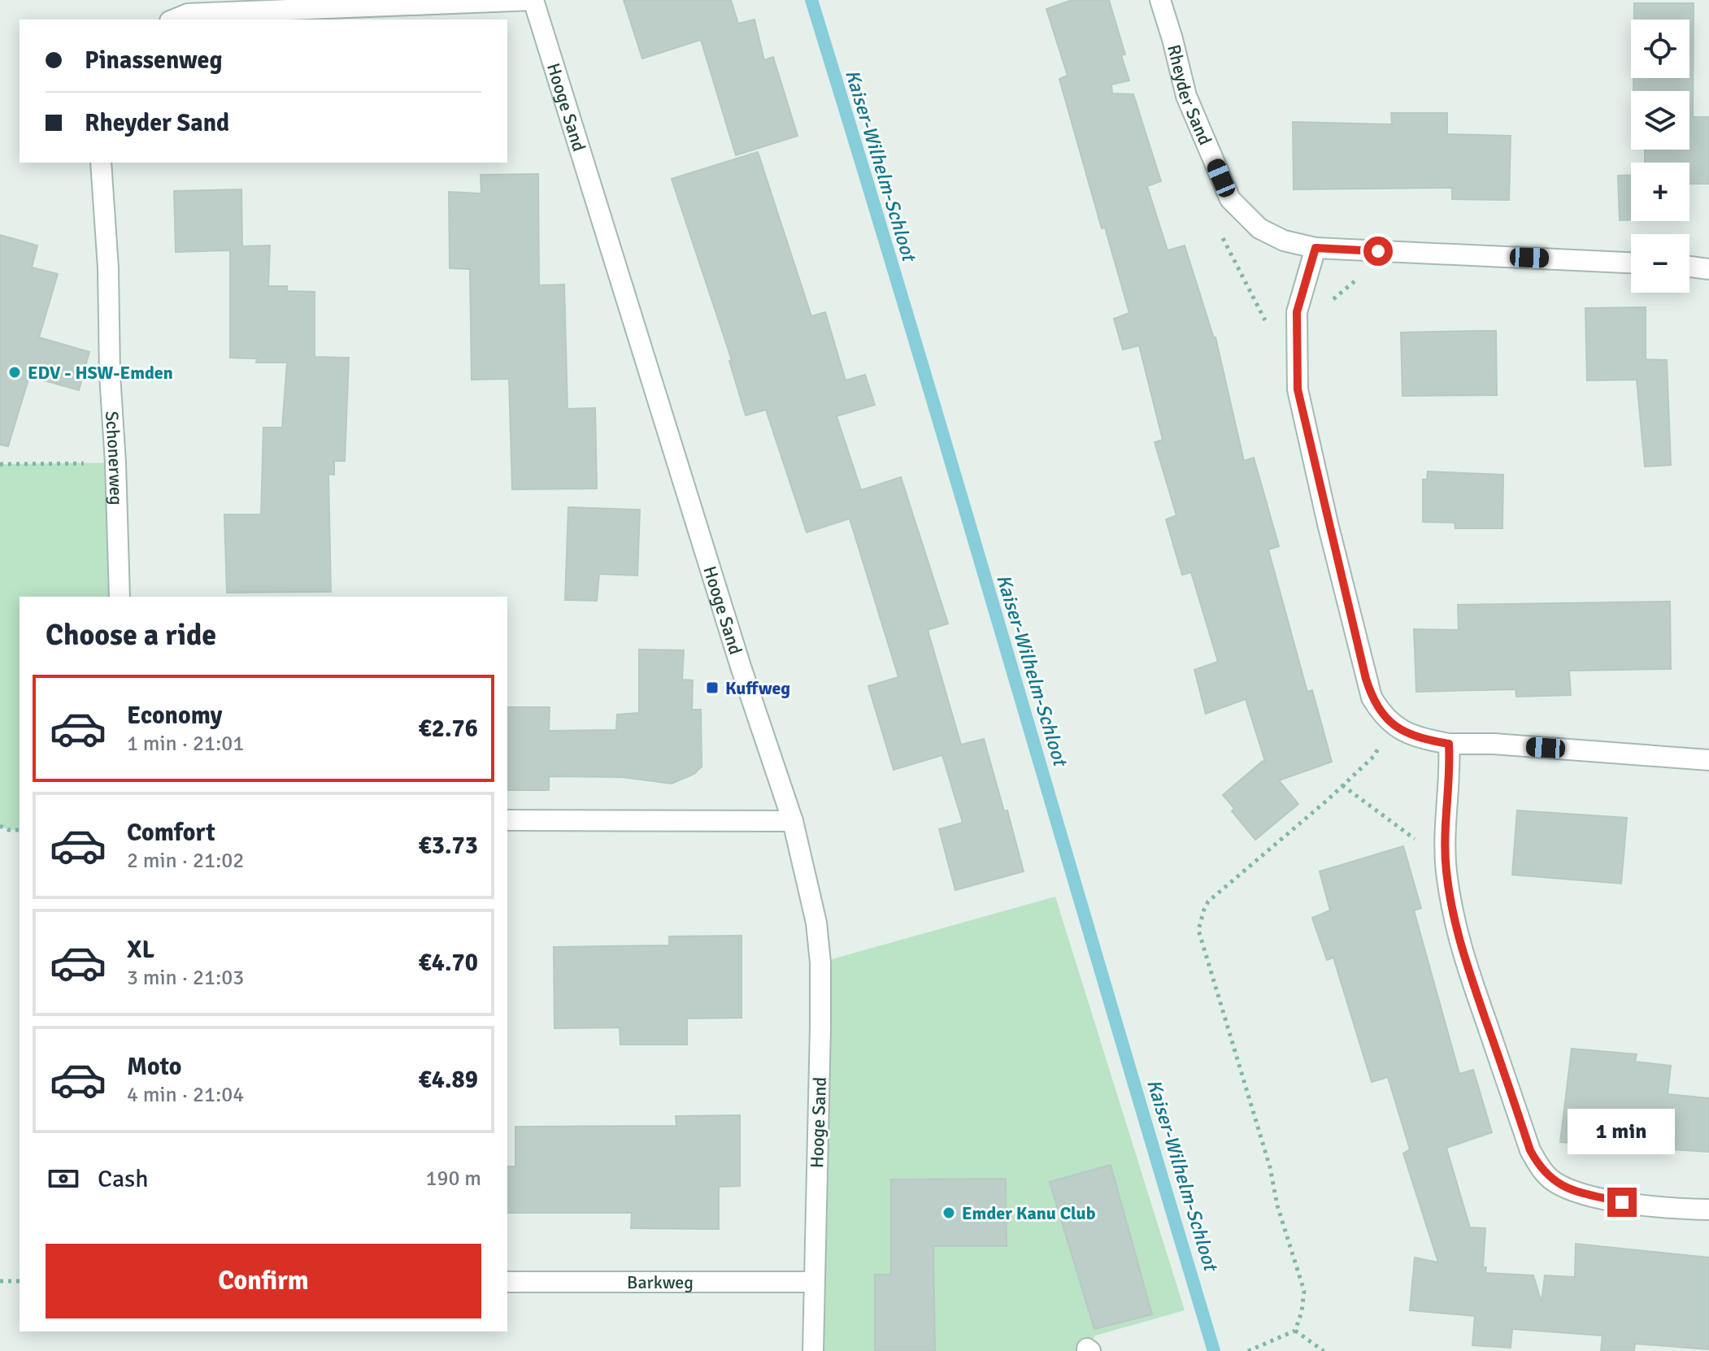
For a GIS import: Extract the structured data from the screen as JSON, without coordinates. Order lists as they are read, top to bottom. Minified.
{"streets":{"street":["Rheyder Sand","Hooge Sand","Schonerweg","Barkweg"]},"crossings":[["Hooge Sand","Barkweg"]],"water":["Kaiser-Wilhelm-Schloot"],"places":{"other":["EDV - HSW-Emden","Emder Kanu Club"],"transit":["Kuffweg"]},"page":{"map_buttons":["+","−"],"banner":["Pinassenweg","Rheyder Sand"],"heading":"Choose a ride","list":[{"name":"Economy","note":"1 min · 21:01","value":"€2.76"},{"name":"Comfort","note":"2 min · 21:02","value":"€3.73"},{"name":"XL","note":"3 min · 21:03","value":"€4.70"},{"name":"Moto","note":"4 min · 21:04","value":"€4.89"}],"bubble":"1 min","pay":["Cash","190 m"],"buttons":"Confirm"}}
